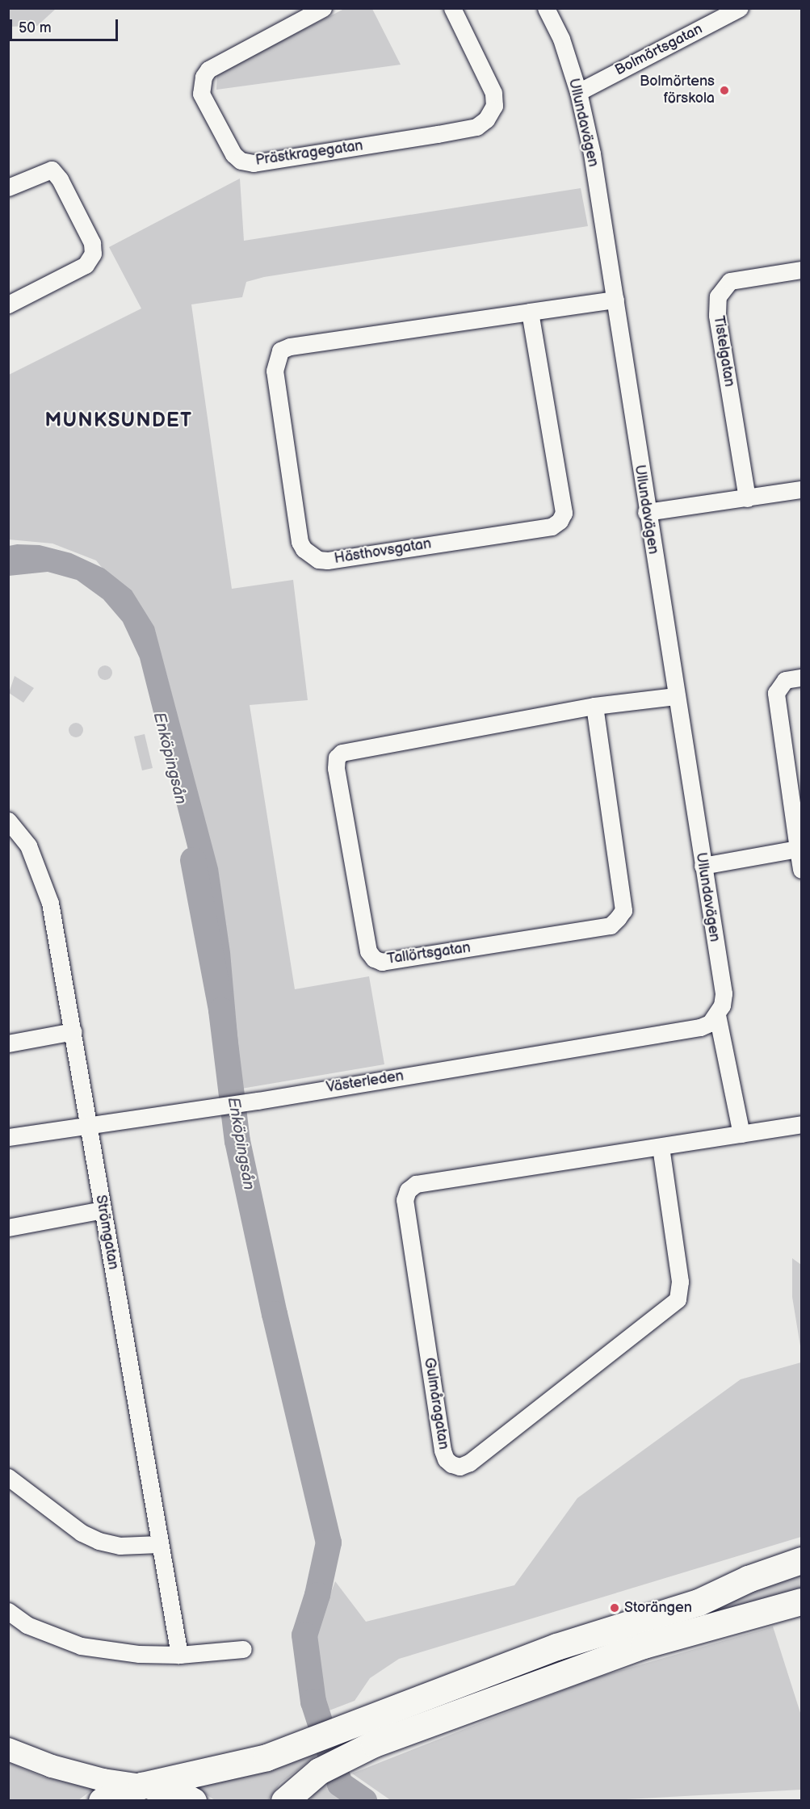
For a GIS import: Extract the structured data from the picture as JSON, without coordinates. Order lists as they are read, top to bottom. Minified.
{"streets":{"street":["Bolmörtsgatan","Ullundavägen","Prästkragegatan","Tistelgatan","Hästhovsgatan","Tallörtsgatan","Västerleden","Strömgatan","Gulmåragatan"]},"crossings":[["Bolmörtsgatan","Ullundavägen"],["Ullundavägen","Hästhovsgatan"],["Ullundavägen","Tallörtsgatan"],["Ullundavägen","Västerleden"],["Västerleden","Strömgatan"]],"districts":["MUNKSUNDET"],"water":["Enköpingsån"],"places":["Bolmörtens förskola","Storängen"],"scale_bar":"50 m"}
